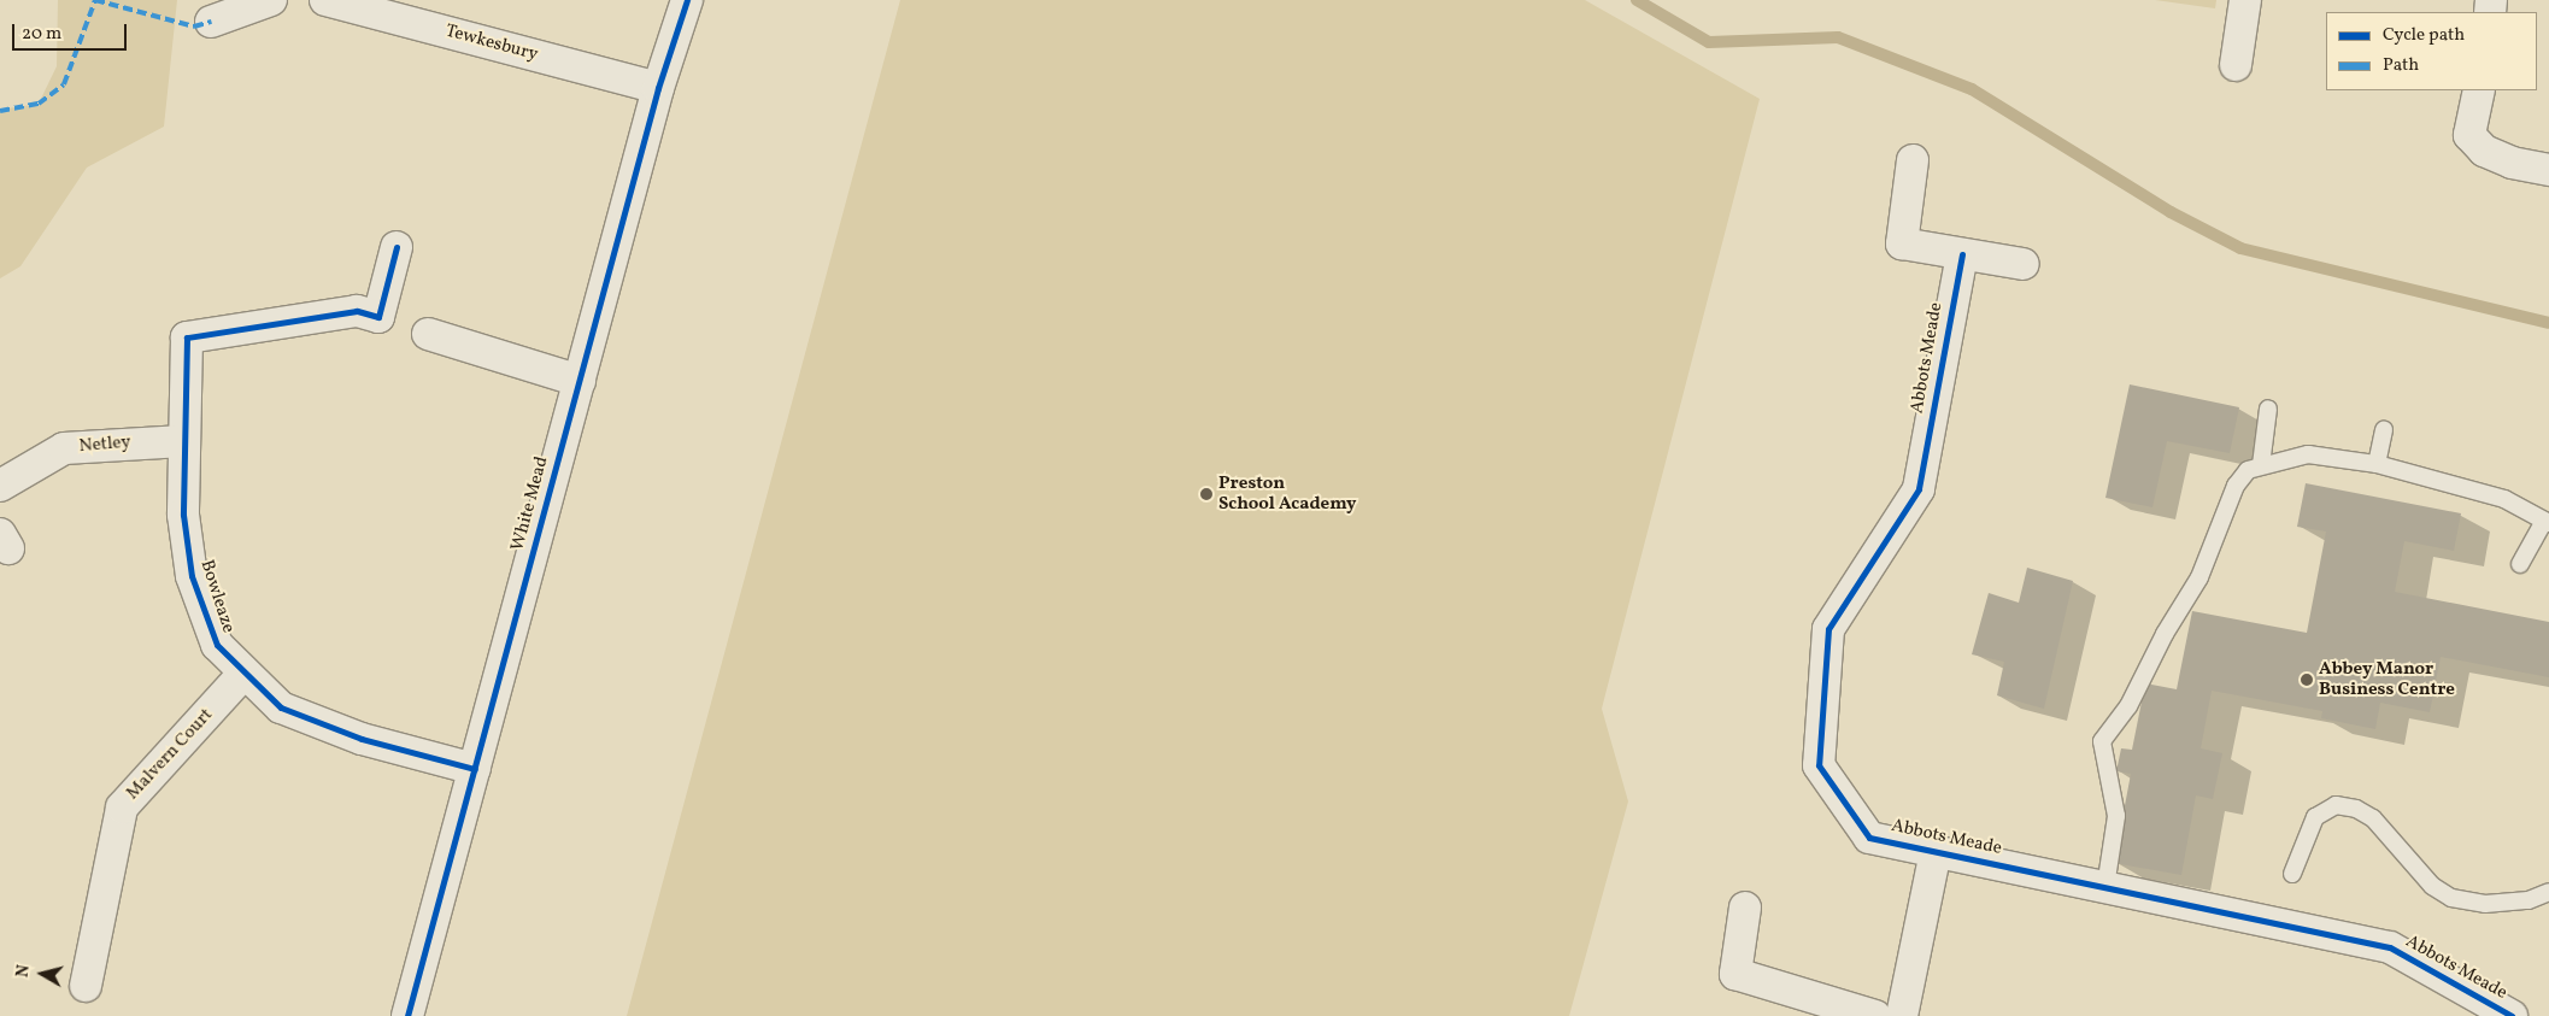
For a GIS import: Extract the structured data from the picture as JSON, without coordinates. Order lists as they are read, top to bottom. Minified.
{"streets":{"street":["Tewkesbury","Abbots Meade","Netley","White Mead","Bowleaze","Malvern Court"]},"crossings":[["Tewkesbury","White Mead"],["Netley","Bowleaze"],["White Mead","Bowleaze"],["Bowleaze","Malvern Court"]],"places":["Preston School Academy","Abbey Manor Business Centre"],"legend":["Cycle path","Path"],"scale_bar":"20 m","north":"left"}
